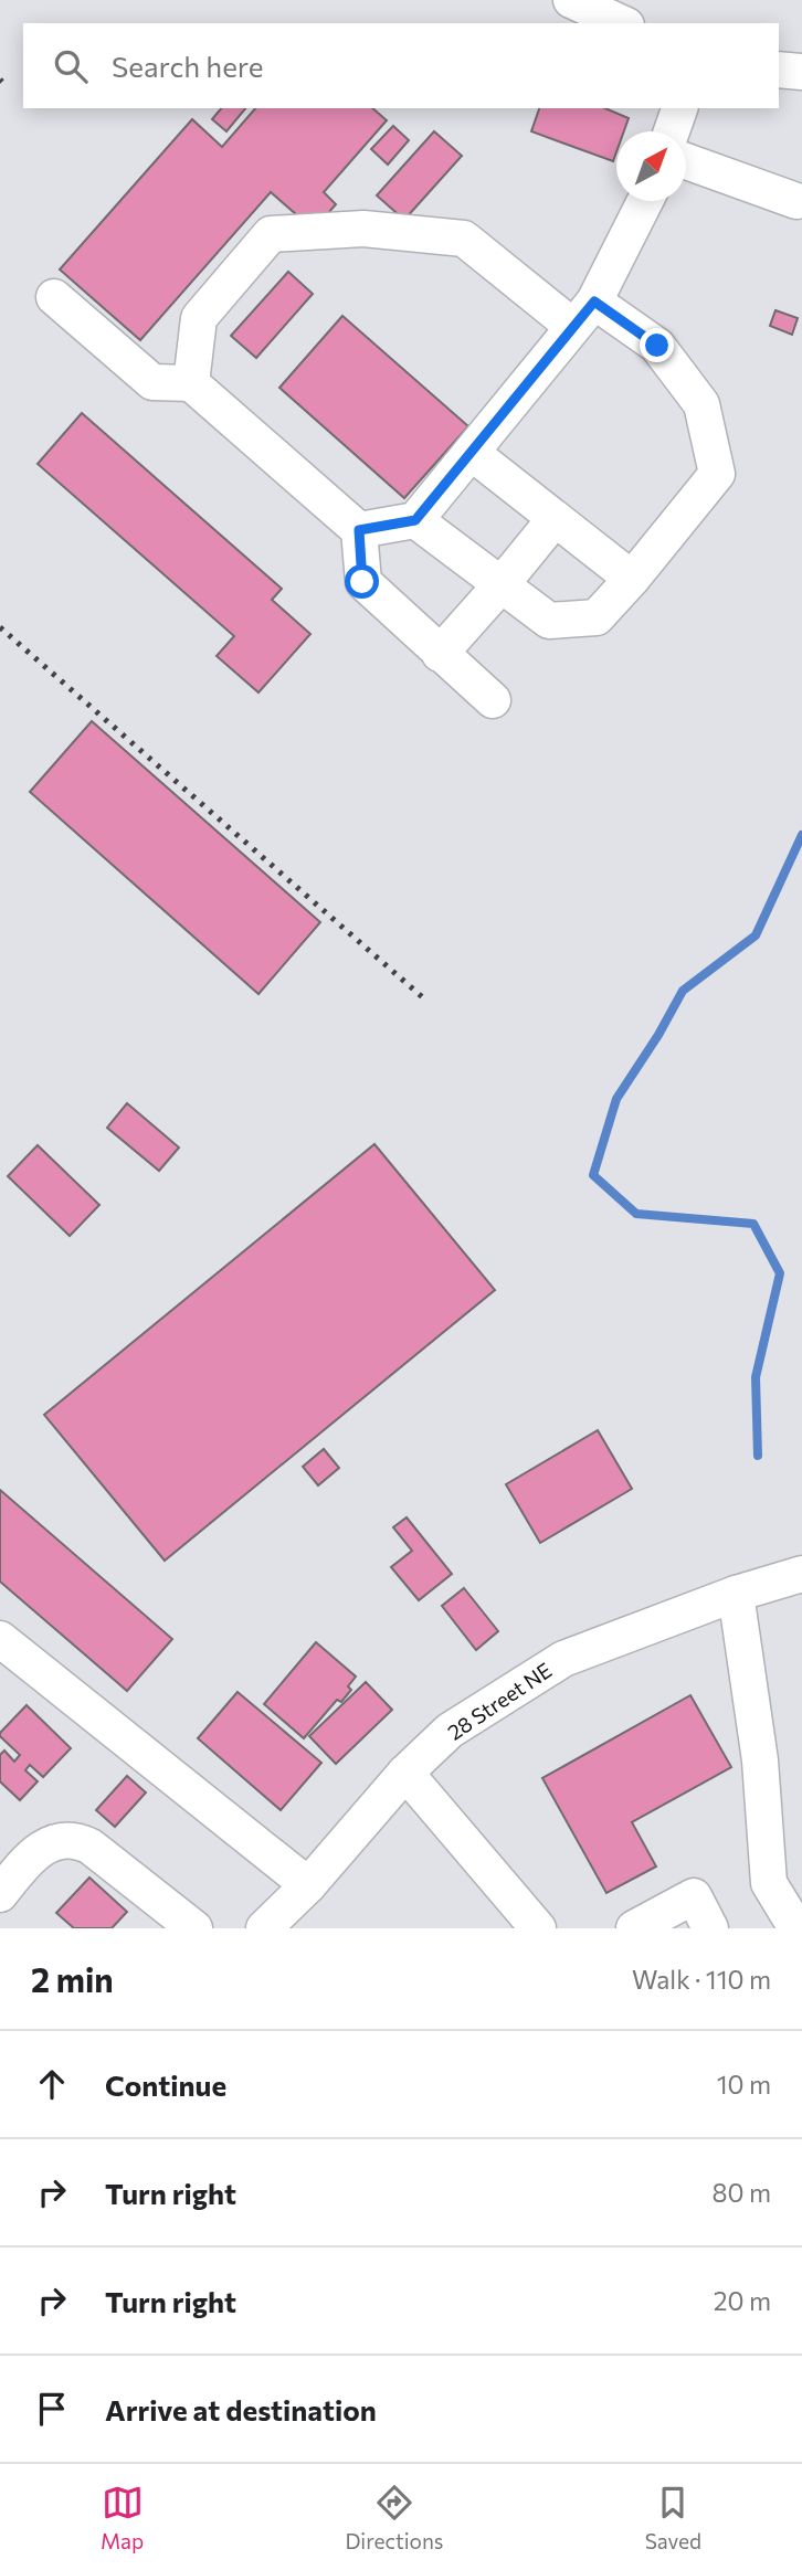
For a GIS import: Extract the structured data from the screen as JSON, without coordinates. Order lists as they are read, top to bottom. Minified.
{"streets":{"street":["28 Street NE"]},"north":"top right","page":{"search":"Search here","heading":["2 min","Walk · 110 m"],"list":[["Continue","10 m"],["Turn right","80 m"],["Turn right","20 m"],"Arrive at destination"],"nav":["Map","Directions","Saved"]}}
